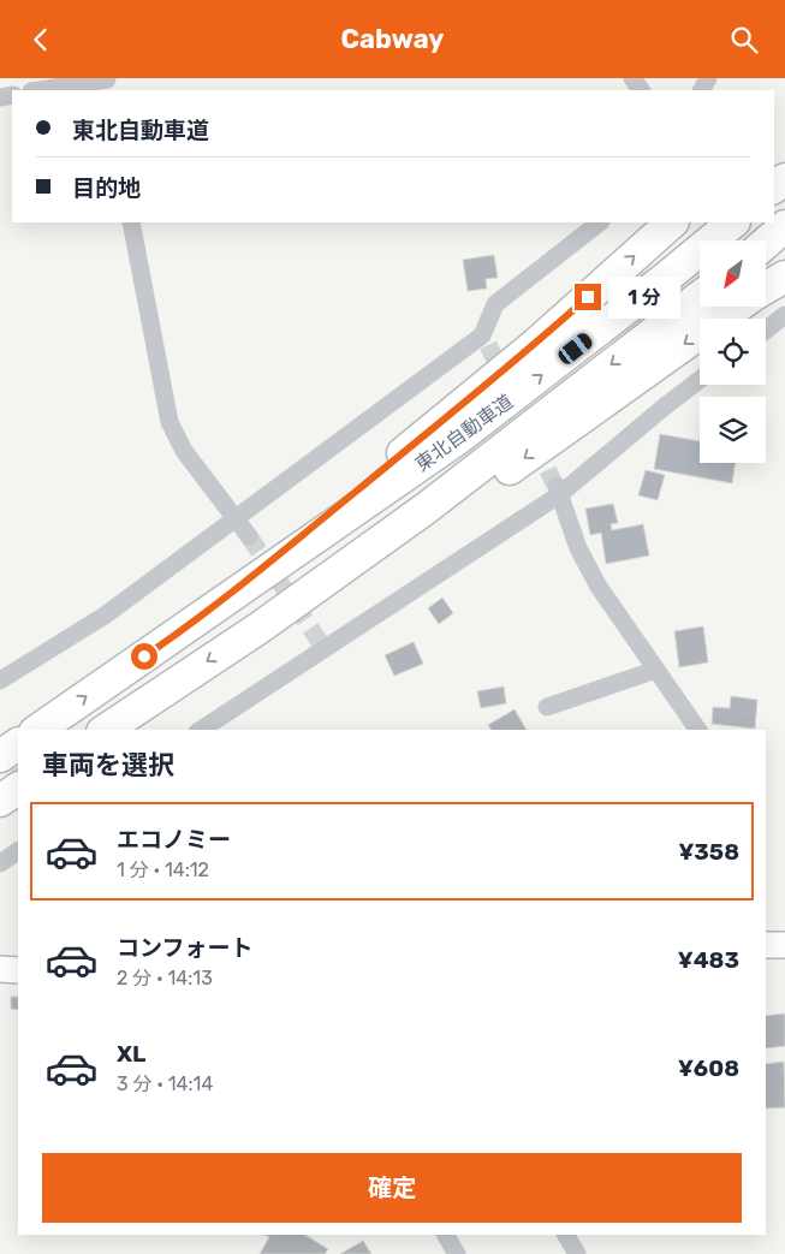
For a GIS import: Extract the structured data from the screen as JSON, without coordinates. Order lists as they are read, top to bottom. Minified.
{"streets":{"highway":["東北自動車道"]},"north":"bottom left","page":{"header":"Cabway","banner":["東北自動車道","目的地"],"bubble":"1 分","heading":"車両を選択","list":[{"name":"エコノミー","note":"1 分 · 14:12","value":"¥358"},{"name":"コンフォート","note":"2 分 · 14:13","value":"¥483"},{"name":"XL","note":"3 分 · 14:14","value":"¥608"}],"buttons":"確定"}}
